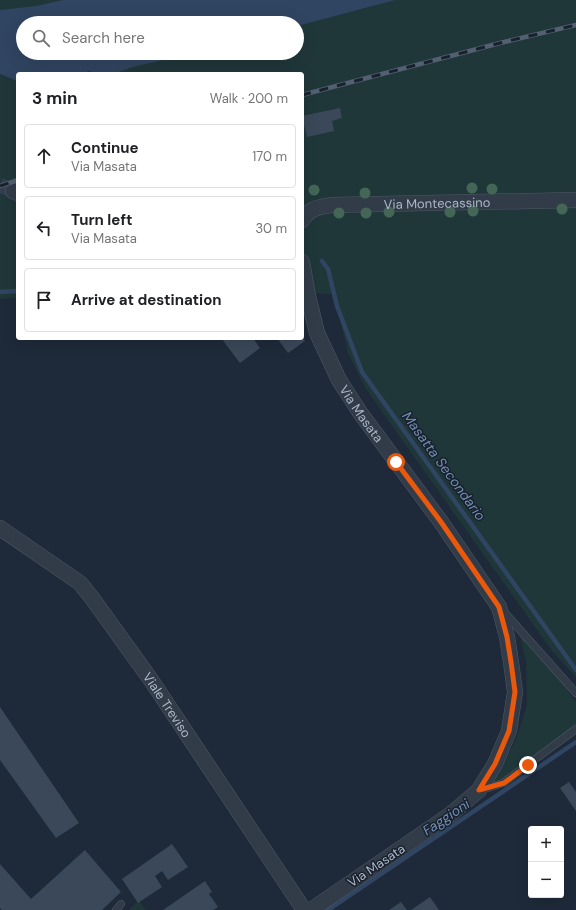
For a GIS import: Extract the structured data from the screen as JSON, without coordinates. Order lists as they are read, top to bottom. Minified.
{"streets":{"street":["Via Montecassino","Via Masata","Viale Treviso"]},"water":["Masatta Secondario","Faggioni"],"page":{"search":"Search here","heading":["3 min","Walk · 200 m"],"list":[["Continue","Via Masata","170 m"],["Turn left","Via Masata","30 m"],"Arrive at destination"],"map_buttons":["+","−"]}}
